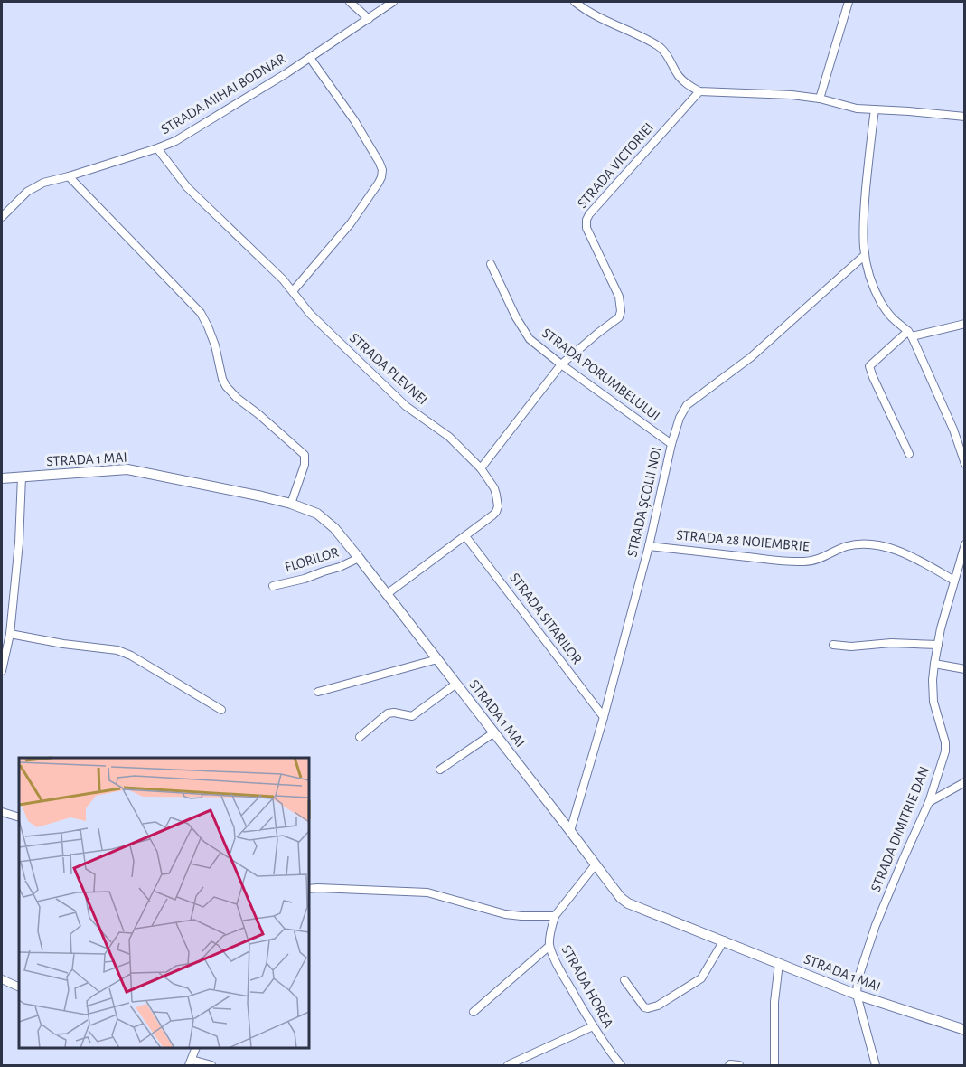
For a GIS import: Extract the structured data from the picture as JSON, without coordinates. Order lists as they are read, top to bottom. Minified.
{"streets":{"main road":["STRADA 1 MAI"],"street":["STRADA MIHAI BODNAR","STRADA VICTORIEI","STRADA PLEVNEI","STRADA PORUMBELULUI","STRADA ȘCOLII NOI","STRADA 28 NOIEMBRIE","FLORILOR","STRADA SITARILOR","STRADA DIMITRIE DAN","STRADA HOREA"]},"crossings":[["STRADA MIHAI BODNAR","STRADA PLEVNEI"],["STRADA VICTORIEI","STRADA PLEVNEI"],["STRADA VICTORIEI","STRADA PORUMBELULUI"],["STRADA PLEVNEI","STRADA 1 MAI"],["STRADA PLEVNEI","STRADA SITARILOR"],["STRADA PORUMBELULUI","STRADA ȘCOLII NOI"],["STRADA 1 MAI","STRADA ȘCOLII NOI"],["STRADA 1 MAI","FLORILOR"],["STRADA 1 MAI","STRADA DIMITRIE DAN"],["STRADA 1 MAI","STRADA HOREA"],["STRADA ȘCOLII NOI","STRADA 28 NOIEMBRIE"],["STRADA ȘCOLII NOI","STRADA SITARILOR"],["STRADA 28 NOIEMBRIE","STRADA DIMITRIE DAN"]]}
